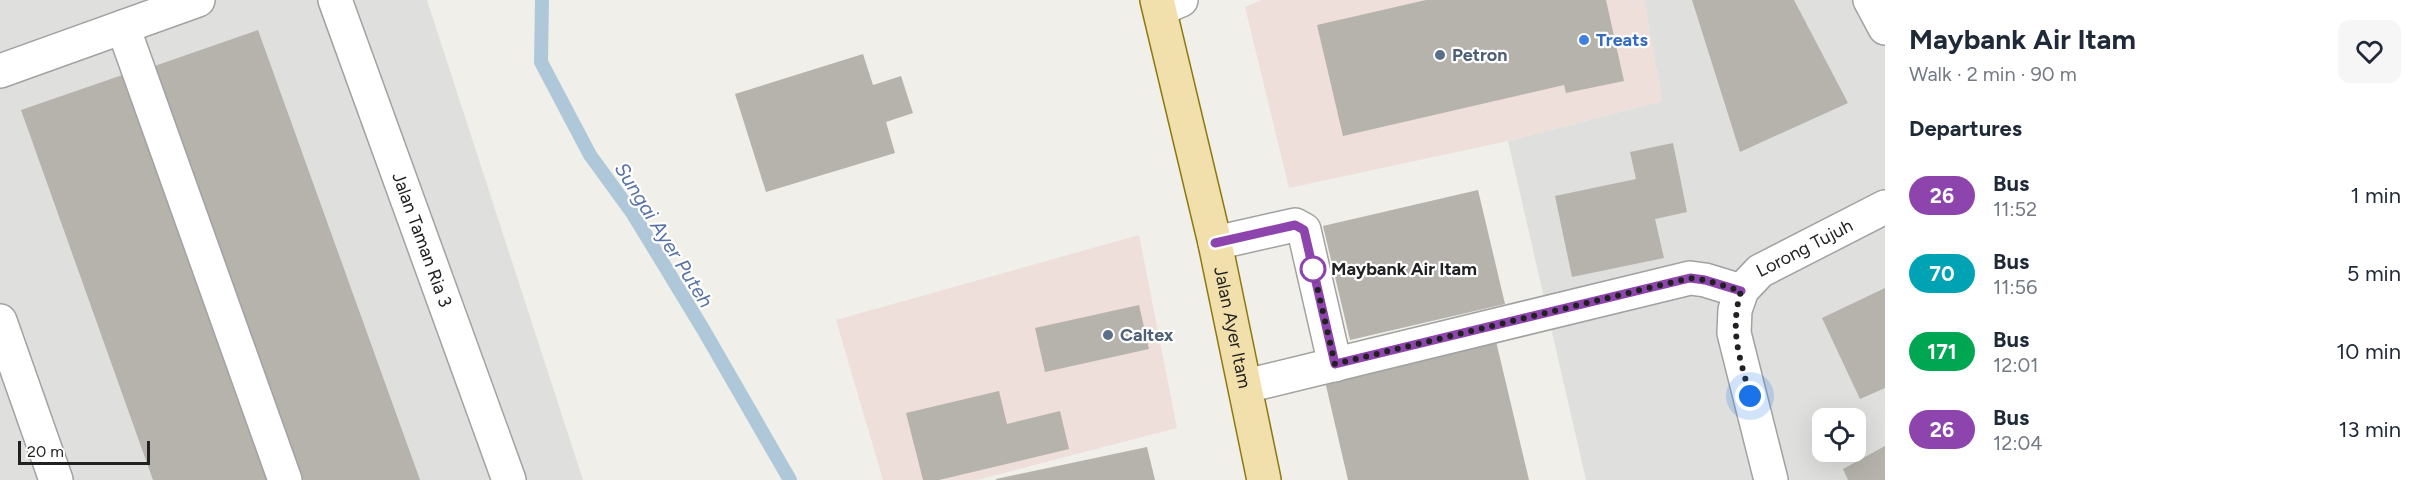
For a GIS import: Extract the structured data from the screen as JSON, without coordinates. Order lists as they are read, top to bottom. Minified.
{"streets":{"main road":["Jalan Ayer Itam"],"street":["Jalan Taman Ria 3","Lorong Tujuh"]},"water":["Sungai Ayer Puteh"],"places":["Treats","Petron","Maybank Air Itam","Caltex"],"lines":["bus line 26"],"scale_bar":"20 m","page":{"heading":[["Maybank Air Itam","Walk · 2 min · 90 m"],"Departures"],"list":[{"mark":"26","name":"Bus","note":"11:52","value":"1 min"},{"mark":"70","name":"Bus","note":"11:56","value":"5 min"},{"mark":"171","name":"Bus","note":"12:01","value":"10 min"},{"mark":"26","name":"Bus","note":"12:04","value":"13 min"}],"scale":"20 m"}}
